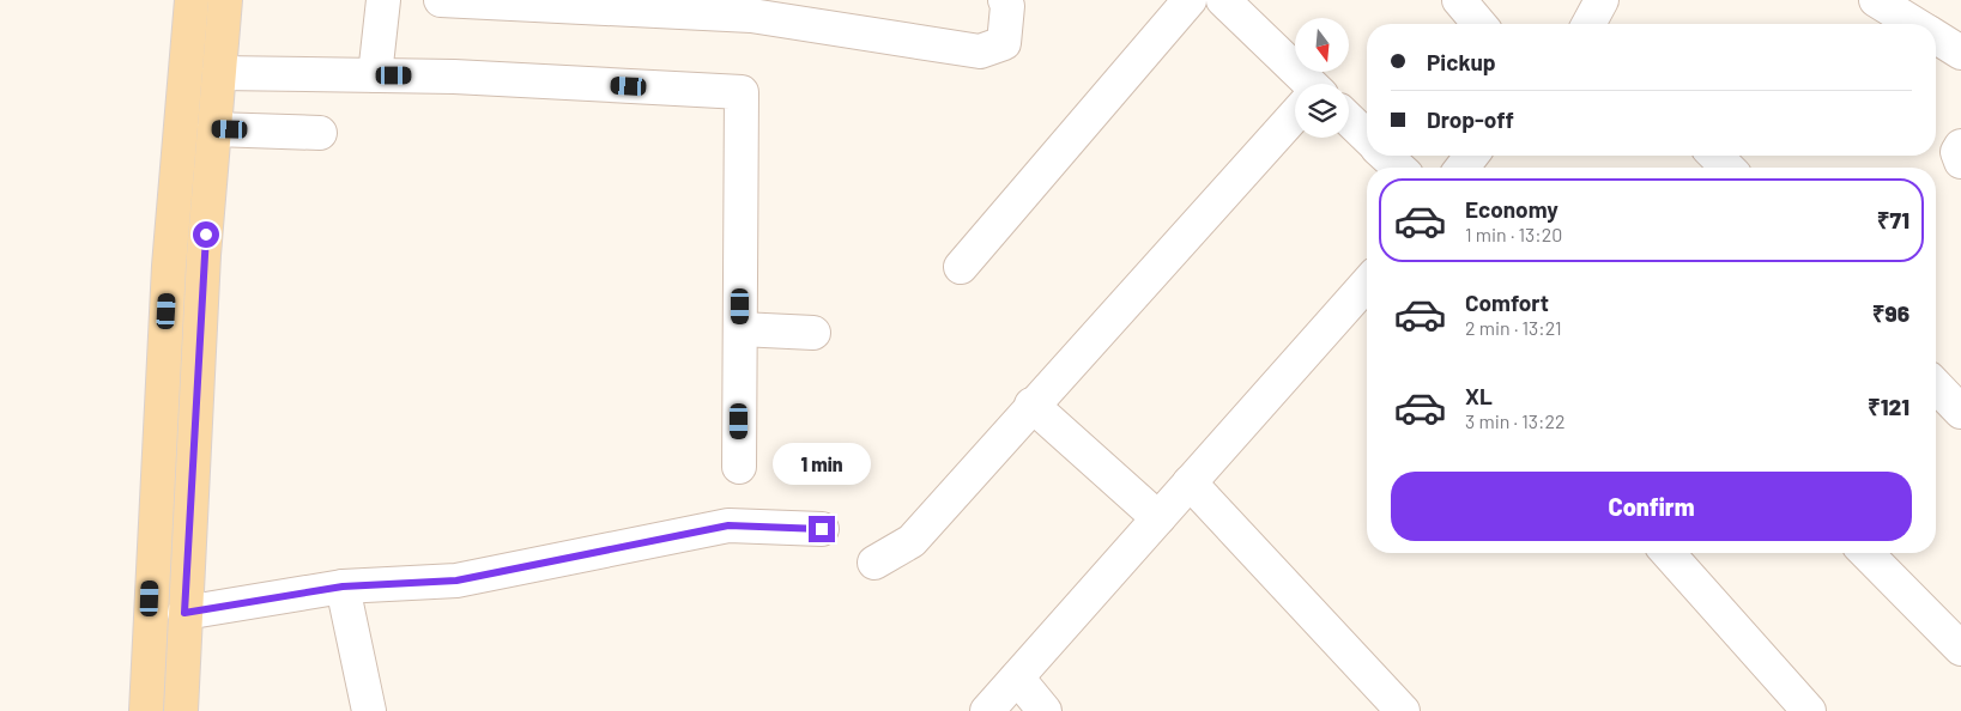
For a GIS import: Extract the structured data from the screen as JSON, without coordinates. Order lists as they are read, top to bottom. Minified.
{"north":"bottom","page":{"banner":["Pickup","Drop-off"],"list":[{"name":"Economy","note":"1 min · 13:20","value":"₹71"},{"name":"Comfort","note":"2 min · 13:21","value":"₹96"},{"name":"XL","note":"3 min · 13:22","value":"₹121"}],"bubble":"1 min","buttons":"Confirm"}}
